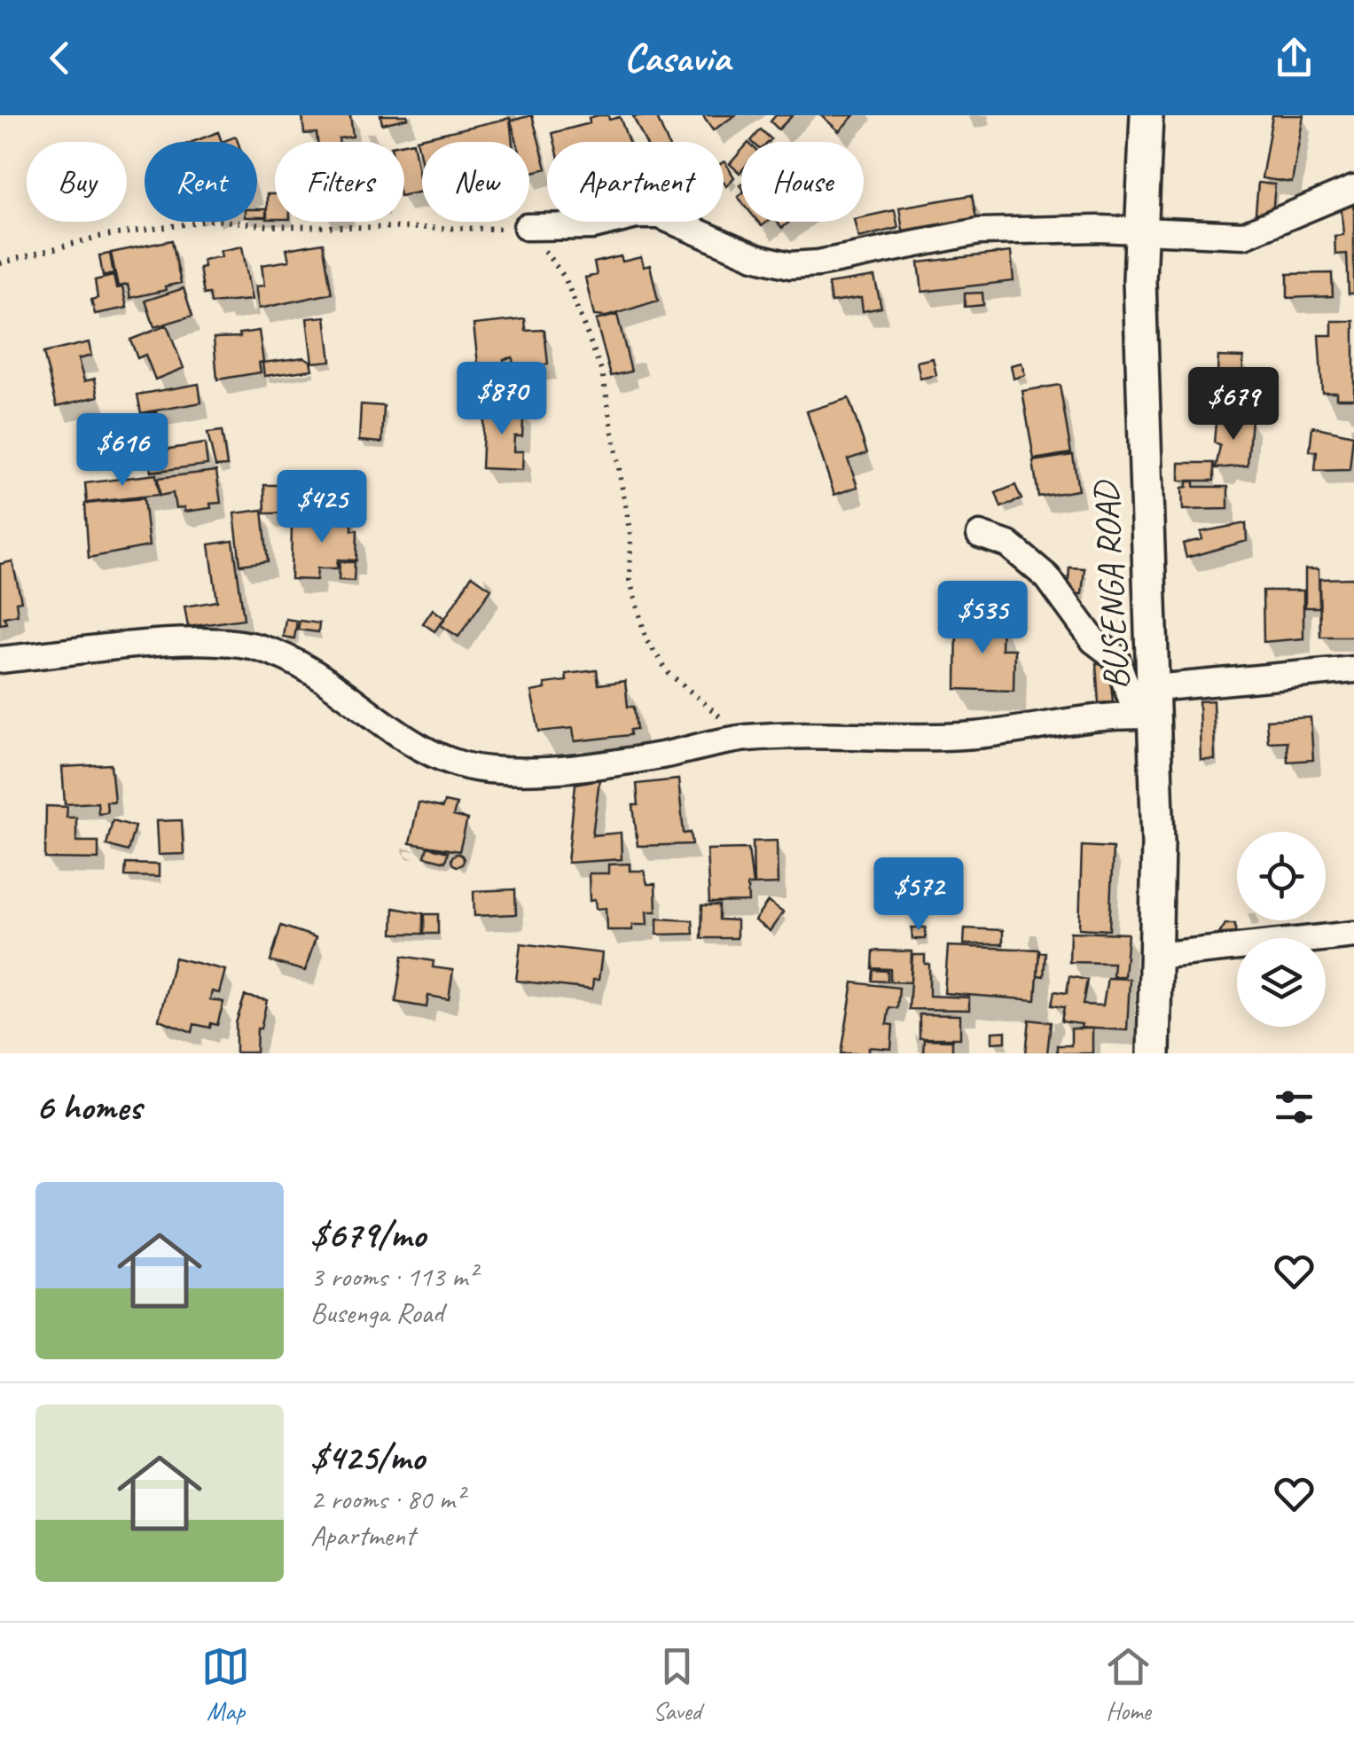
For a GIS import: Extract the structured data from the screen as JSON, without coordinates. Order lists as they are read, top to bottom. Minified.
{"streets":{"street":["BUSENGA ROAD"]},"page":{"header":"Casavia","chip":["Buy","Rent","Filters","New","Apartment","House"],"price":["$870","$679","$616","$425","$535","$572"],"heading":"6 homes","list":[{"name":"$679/mo","note":"3 rooms · 113 m² · Busenga Road"},{"name":"$425/mo","note":"2 rooms · 80 m² · Apartment"}],"tabs":["Map","Saved","Home"]}}
